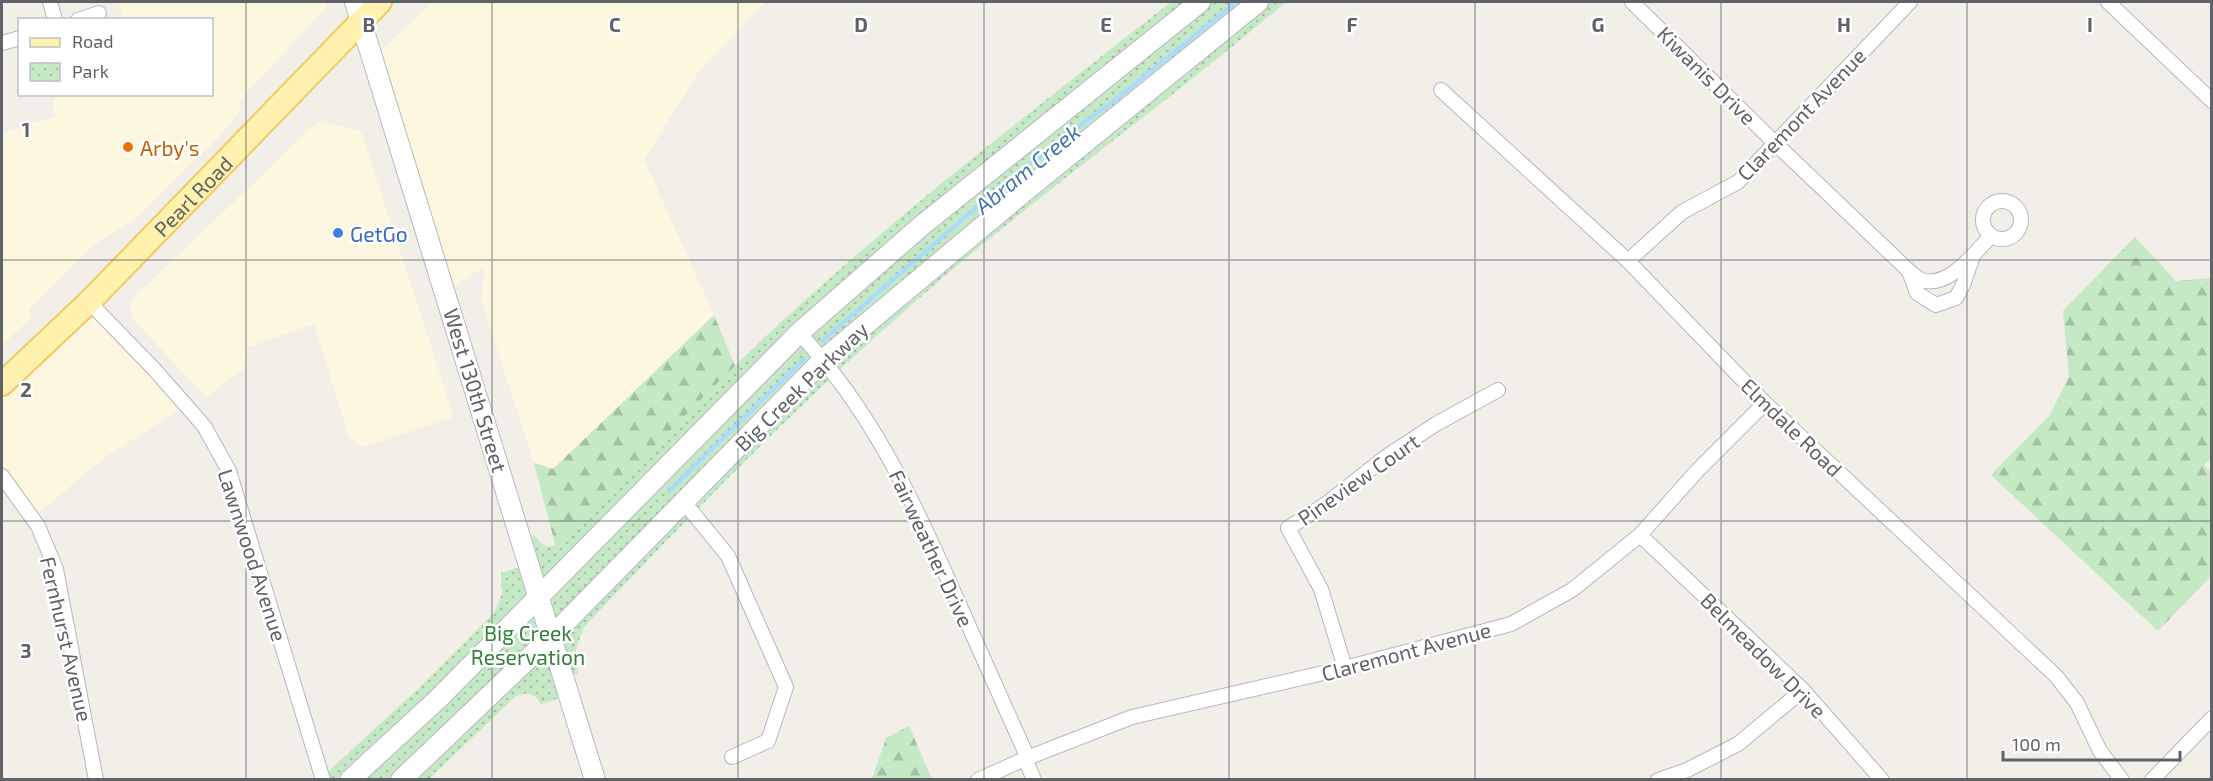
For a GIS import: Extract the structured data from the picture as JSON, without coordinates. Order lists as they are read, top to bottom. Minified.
{"streets":{"main road":["Pearl Road"],"street":["Kiwanis Drive","Claremont Avenue","Big Creek Parkway","West 130th Street","Elmdale Road","Pineview Court","Fairweather Drive","Lawnwood Avenue","Fernhurst Avenue","Belmeadow Drive"]},"crossings":[["Kiwanis Drive","Claremont Avenue"],["Claremont Avenue","Elmdale Road"],["Claremont Avenue","Pineview Court"],["Claremont Avenue","Fairweather Drive"],["Claremont Avenue","Belmeadow Drive"],["Pearl Road","West 130th Street"],["Pearl Road","Lawnwood Avenue"],["Big Creek Parkway","West 130th Street"],["Big Creek Parkway","Fairweather Drive"]],"water":["Abram Creek"],"parks":["Big Creek Reservation"],"places":["Arby's","GetGo"],"legend":["Road","Park"],"scale_bar":"100 m","grid":{"columns":["B","C","D","E","F","G","H","I"],"rows":["1","2","3"]}}
